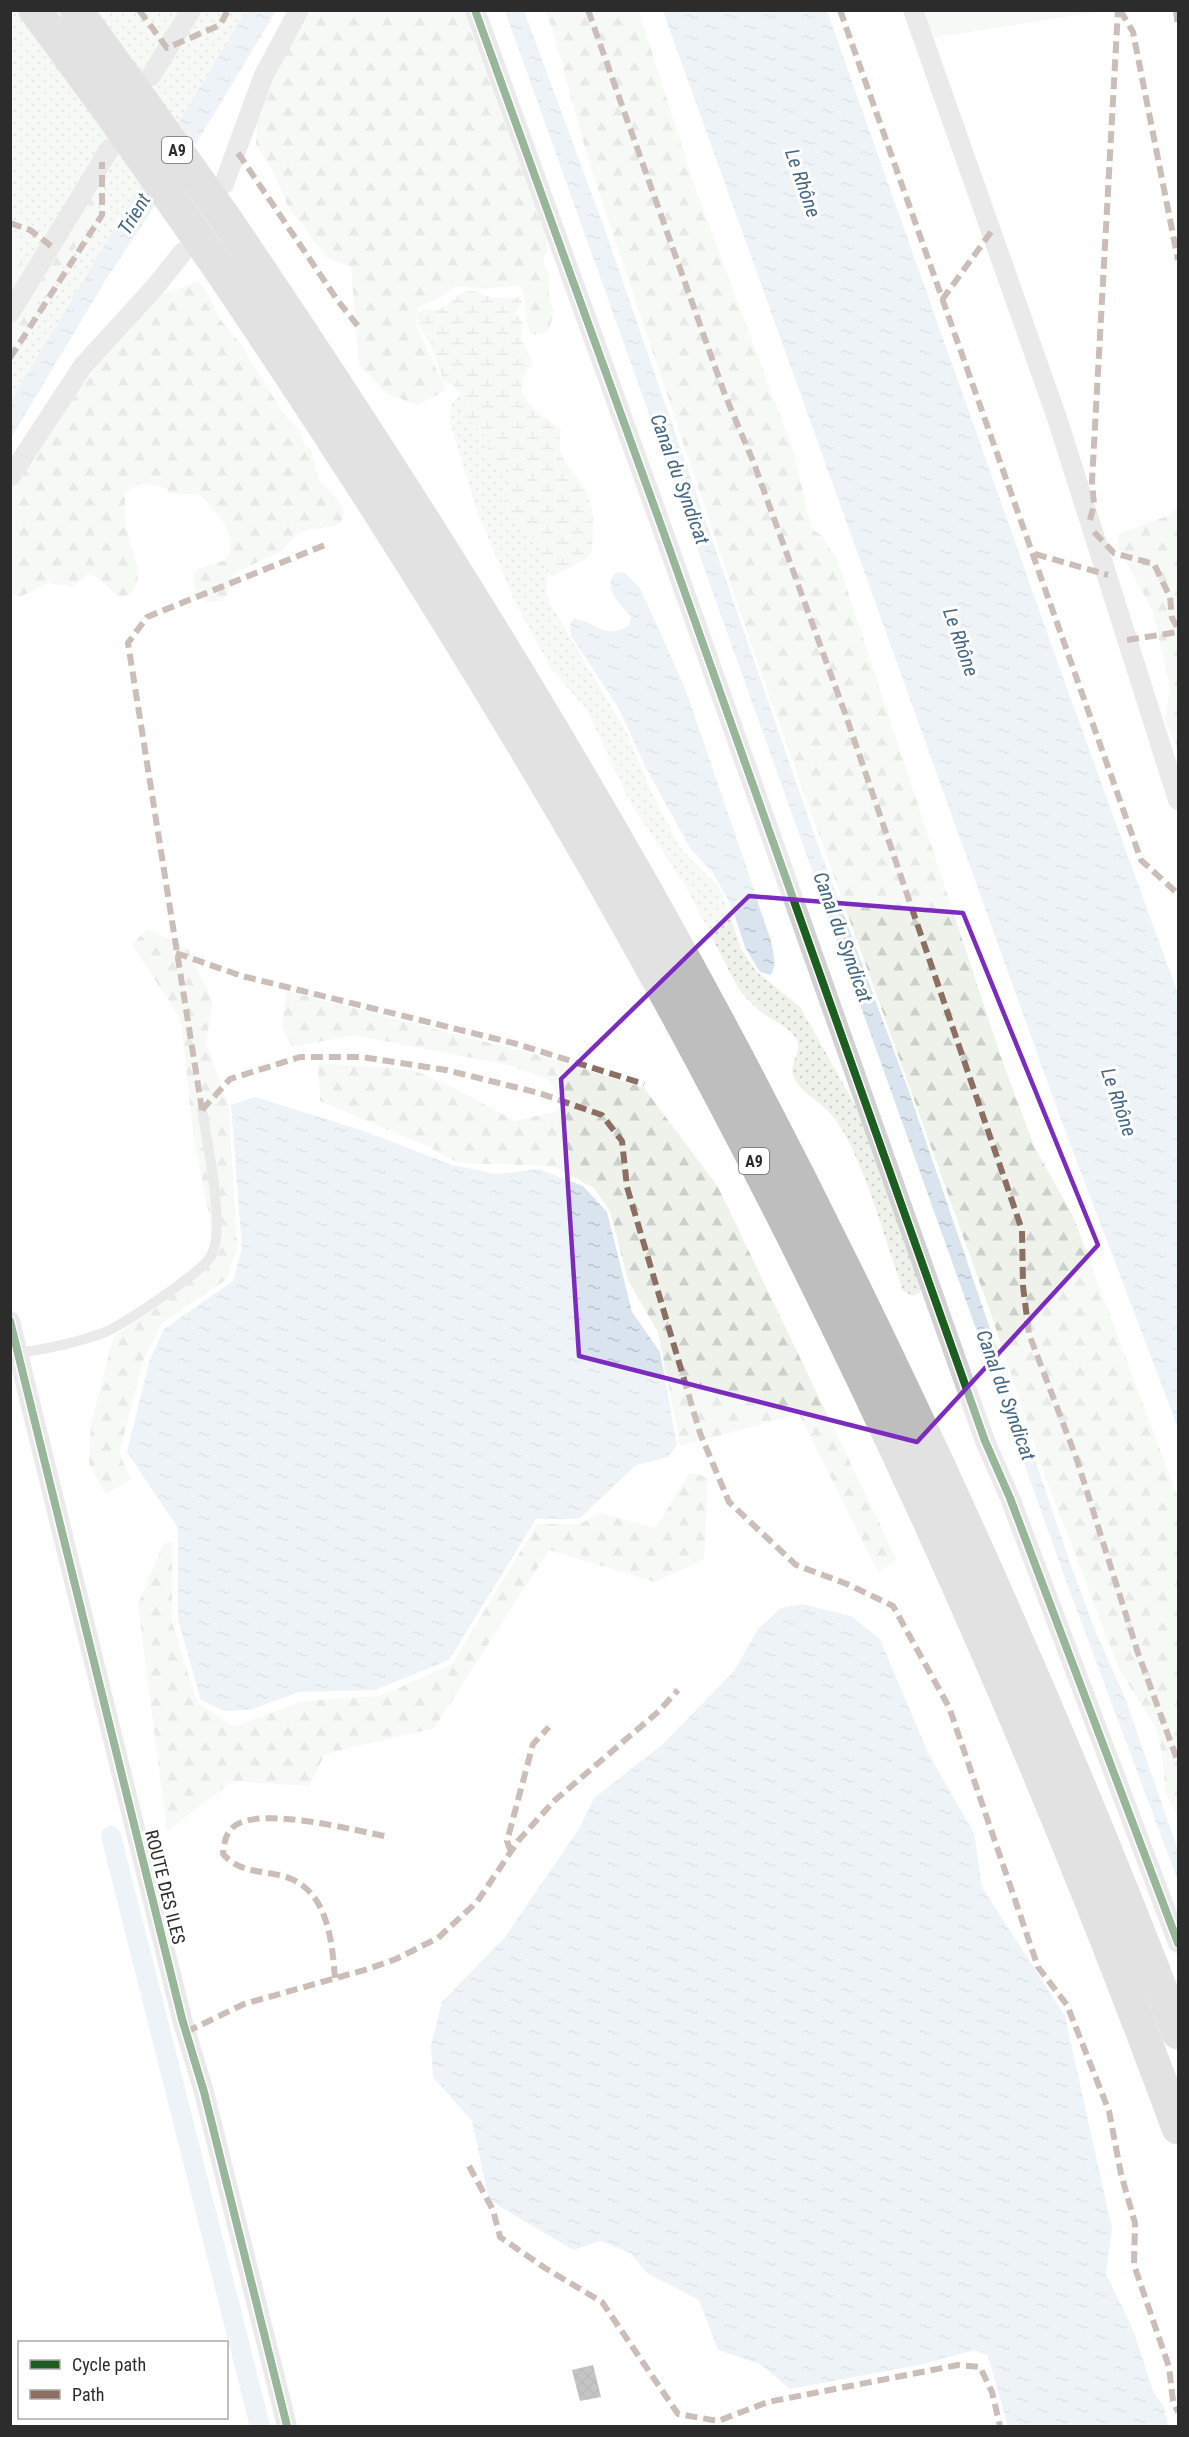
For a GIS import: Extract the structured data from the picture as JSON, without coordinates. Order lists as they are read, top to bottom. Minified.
{"streets":{"highway":["A9"],"street":["ROUTE DES ILES"]},"water":["Le Rhône","Trient","Canal du Syndicat"],"legend":["Cycle path","Path"]}
